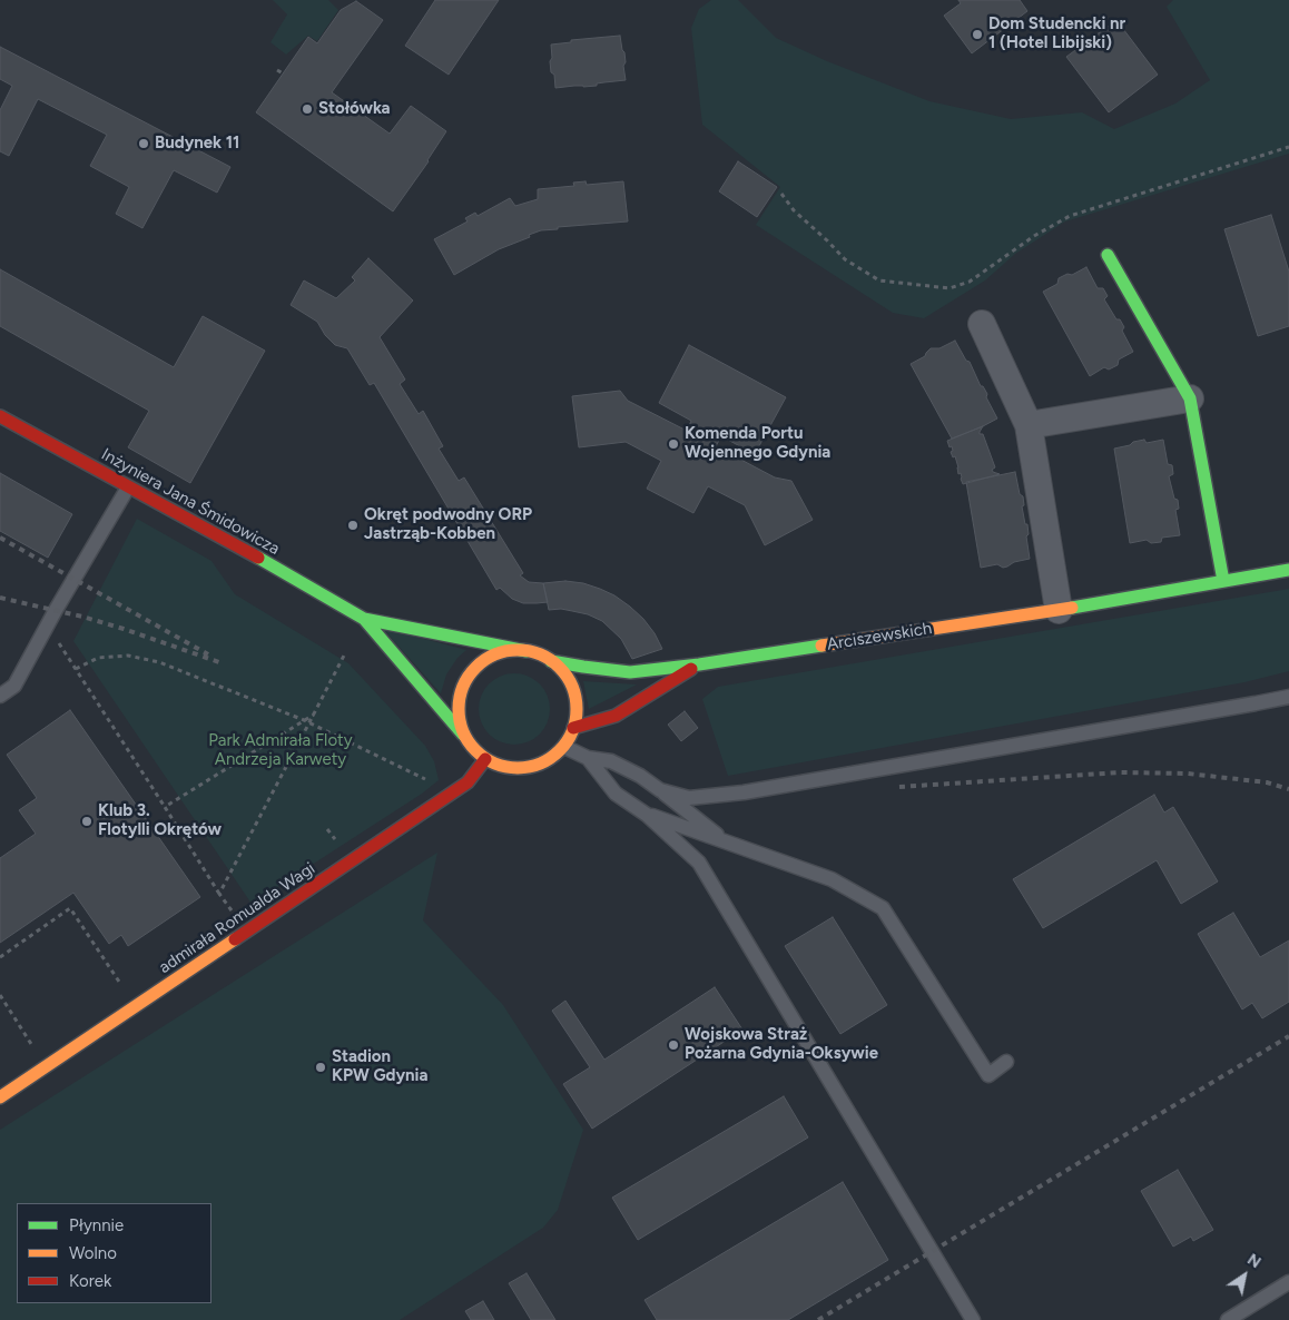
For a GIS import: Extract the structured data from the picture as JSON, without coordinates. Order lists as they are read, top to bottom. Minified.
{"streets":{"street":["Inżyniera Jana Śmidowicza","Arciszewskich","admirała Romualda Wagi"]},"crossings":[["Inżyniera Jana Śmidowicza","Arciszewskich"],["Inżyniera Jana Śmidowicza","admirała Romualda Wagi"],["Arciszewskich","admirała Romualda Wagi"]],"parks":["Park Admirała Floty Andrzeja Karwety"],"places":["Dom Studencki nr 1 (Hotel Libijski)","Stołówka","Budynek 11","Komenda Portu Wojennego Gdynia","Okręt podwodny ORP Jastrząb-Kobben","Klub 3. Flotylli Okrętów","Wojskowa Straż Pożarna Gdynia-Oksywie","Stadion KPW Gdynia"],"legend":["Płynnie","Wolno","Korek"],"north":"top right"}
